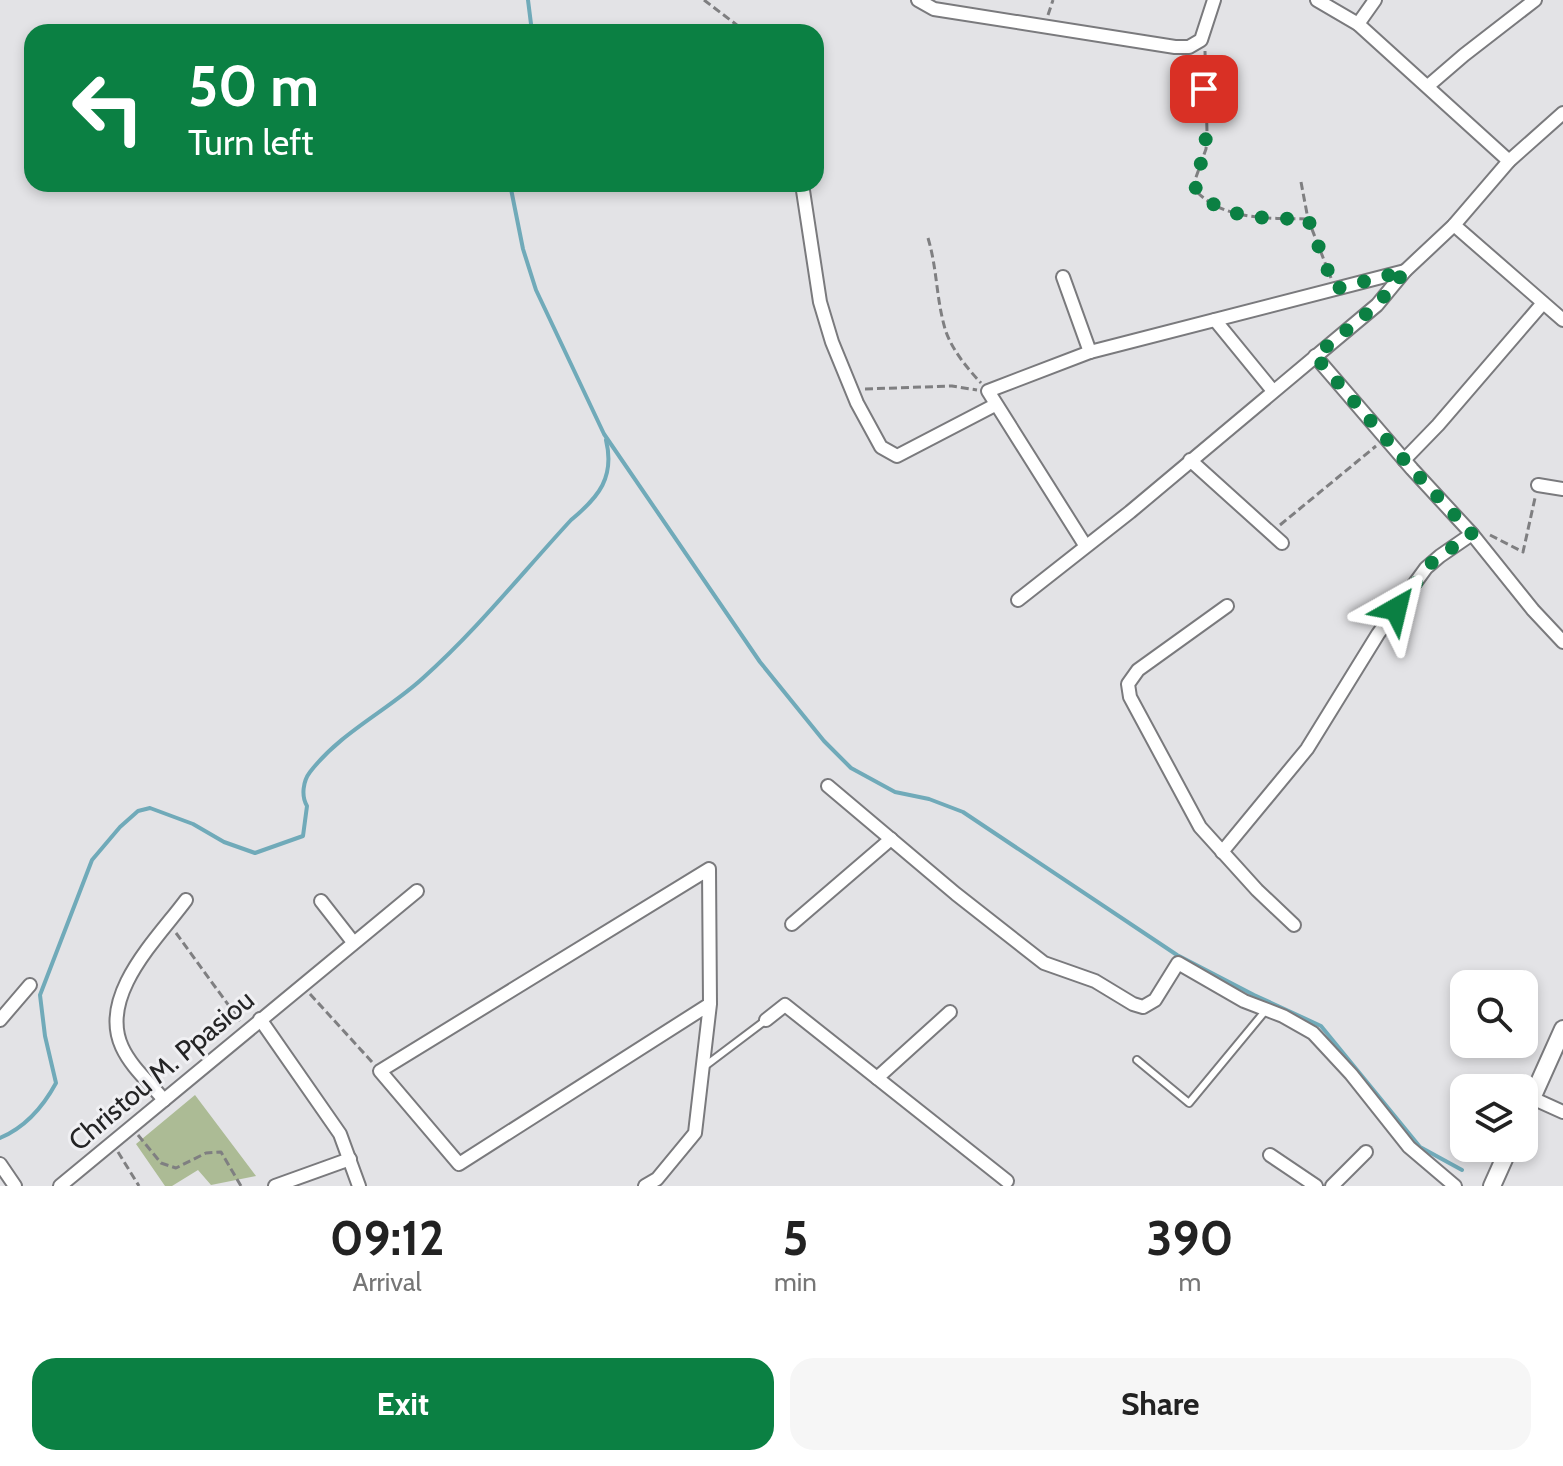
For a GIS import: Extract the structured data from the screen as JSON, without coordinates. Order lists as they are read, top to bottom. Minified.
{"streets":{"street":["Christou M. Ppasiou"]},"page":{"turn":["50 m","Turn left"],"eta":["09:12","Arrival","5","min","390","m"],"buttons":["Exit","Share"]}}
